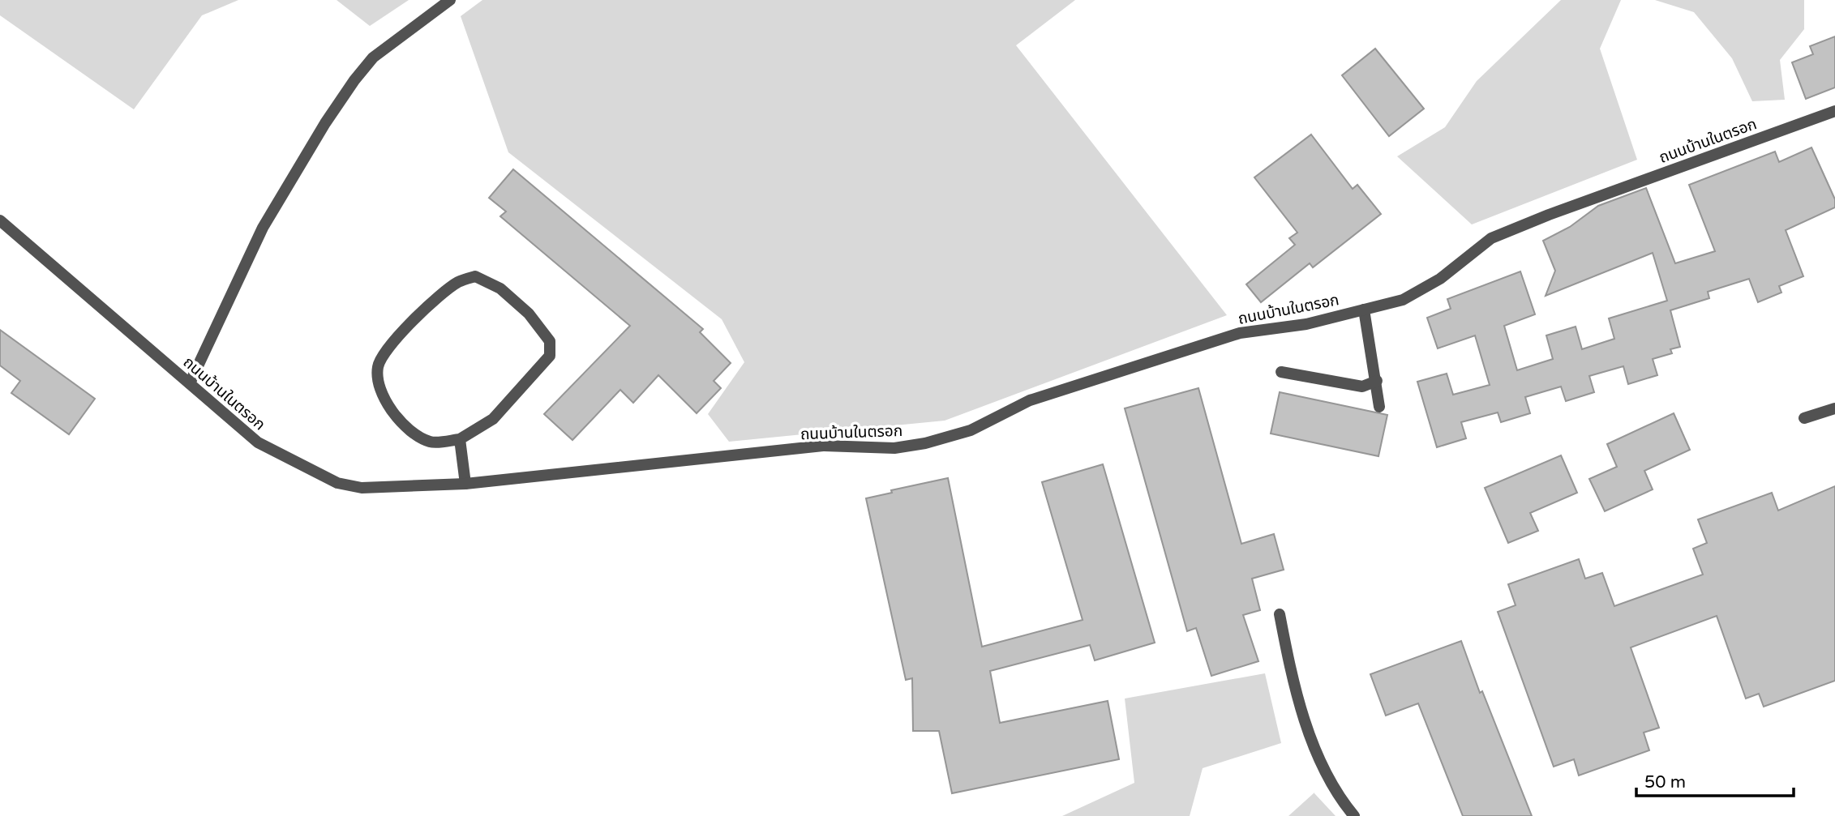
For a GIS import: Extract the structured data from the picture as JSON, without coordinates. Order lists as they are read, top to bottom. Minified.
{"streets":{"street":["ถนนบ้านในตรอก"]},"scale_bar":"50 m"}
